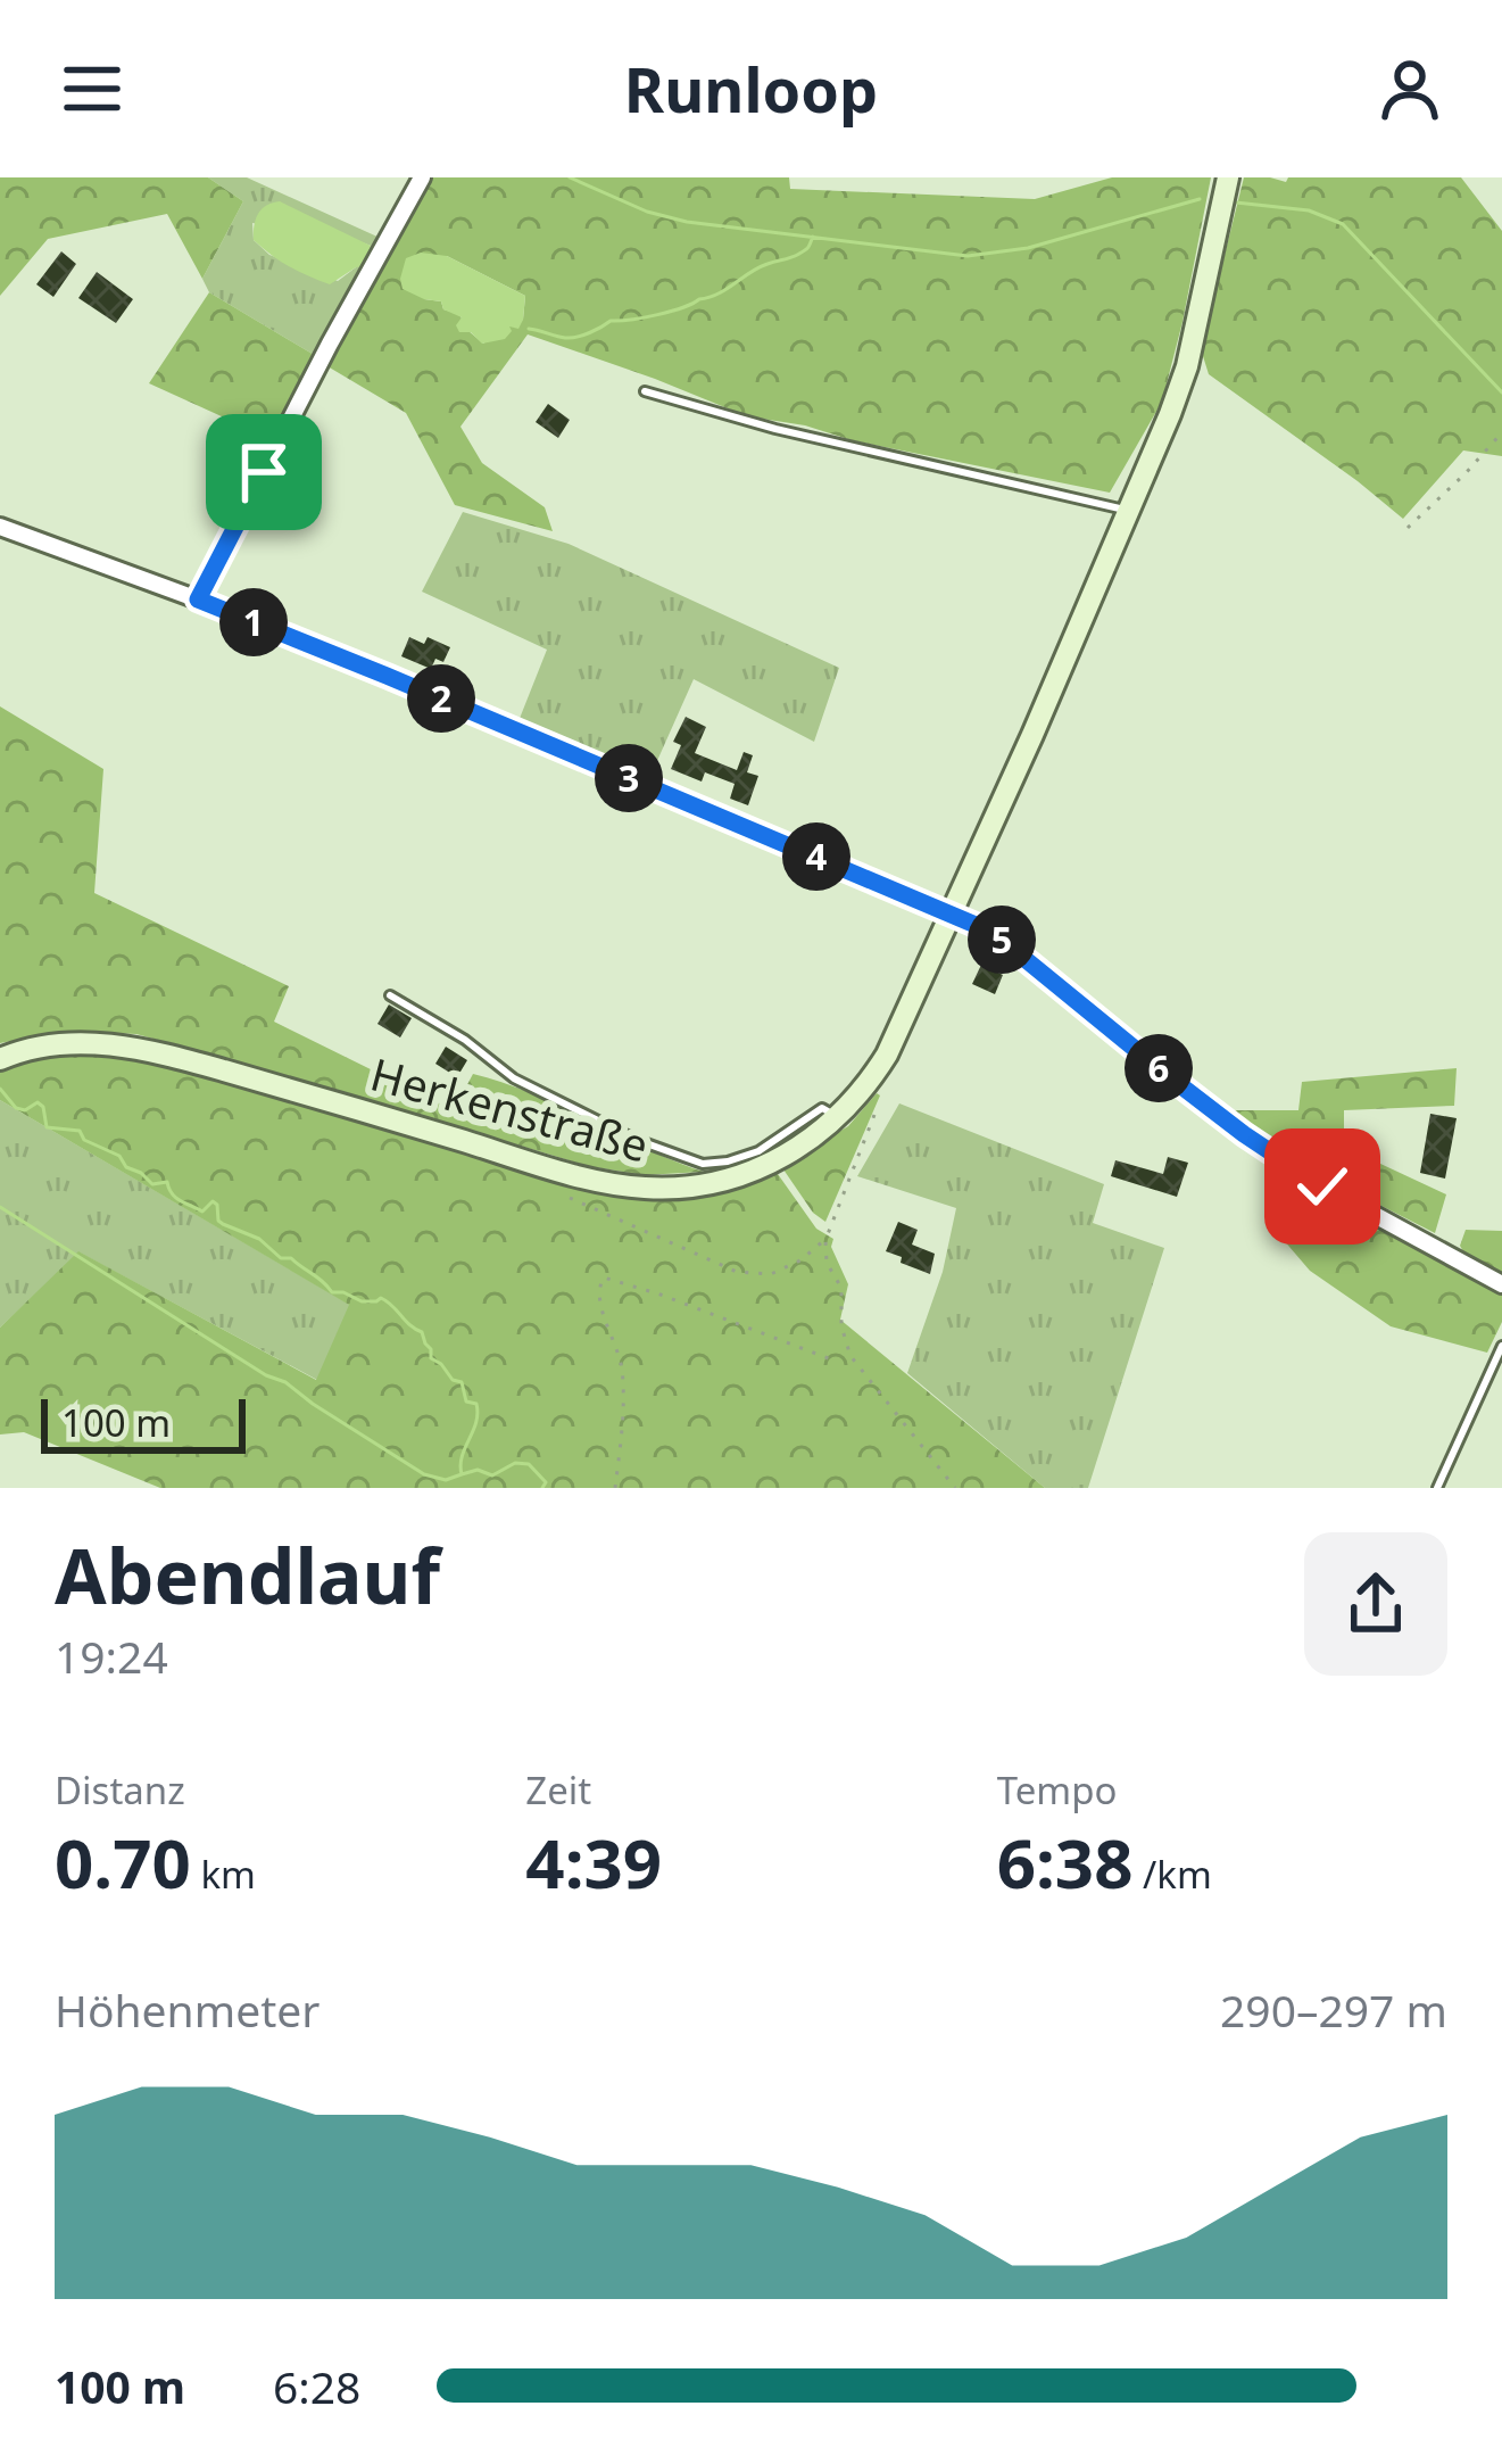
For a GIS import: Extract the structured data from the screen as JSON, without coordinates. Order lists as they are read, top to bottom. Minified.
{"streets":{"main road":["Herkenstraße"]},"scale_bar":"100 m","page":{"header":"Runloop","pins":["1","2","3","4","5","6"],"scale":"100 m","heading":["Abendlauf","19:24"],"stats":[["Distanz","0.70 km"],["Zeit","4:39"],["Tempo","6:38 /km"]],"chart":["Höhenmeter","290–297 m"],"list":[{"name":"100 m","note":"6:28"}]}}
